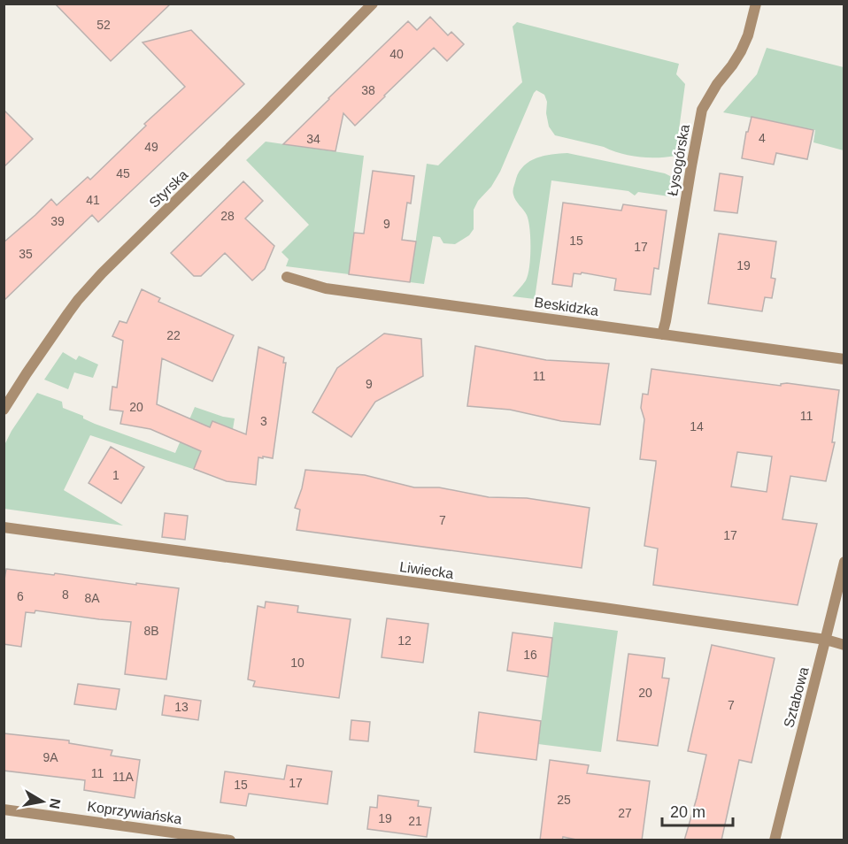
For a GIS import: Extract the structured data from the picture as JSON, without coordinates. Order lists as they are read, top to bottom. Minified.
{"streets":{"street":["Łysogórska","Styrska","Beskidzka","Liwiecka","Sztabowa","Koprzywiańska"]},"crossings":[["Łysogórska","Beskidzka"],["Liwiecka","Sztabowa"]],"house_numbers":["52","40","38","4","34","49","45","41","28","39","9","15","17","35","19","22","11","9","20","11","3","14","1","7","17","8","6","8A","8B","12","16","10","20","7","13","9A","11","11A","17","15","25","27","19","21"],"scale_bar":"20 m","north":"right"}
